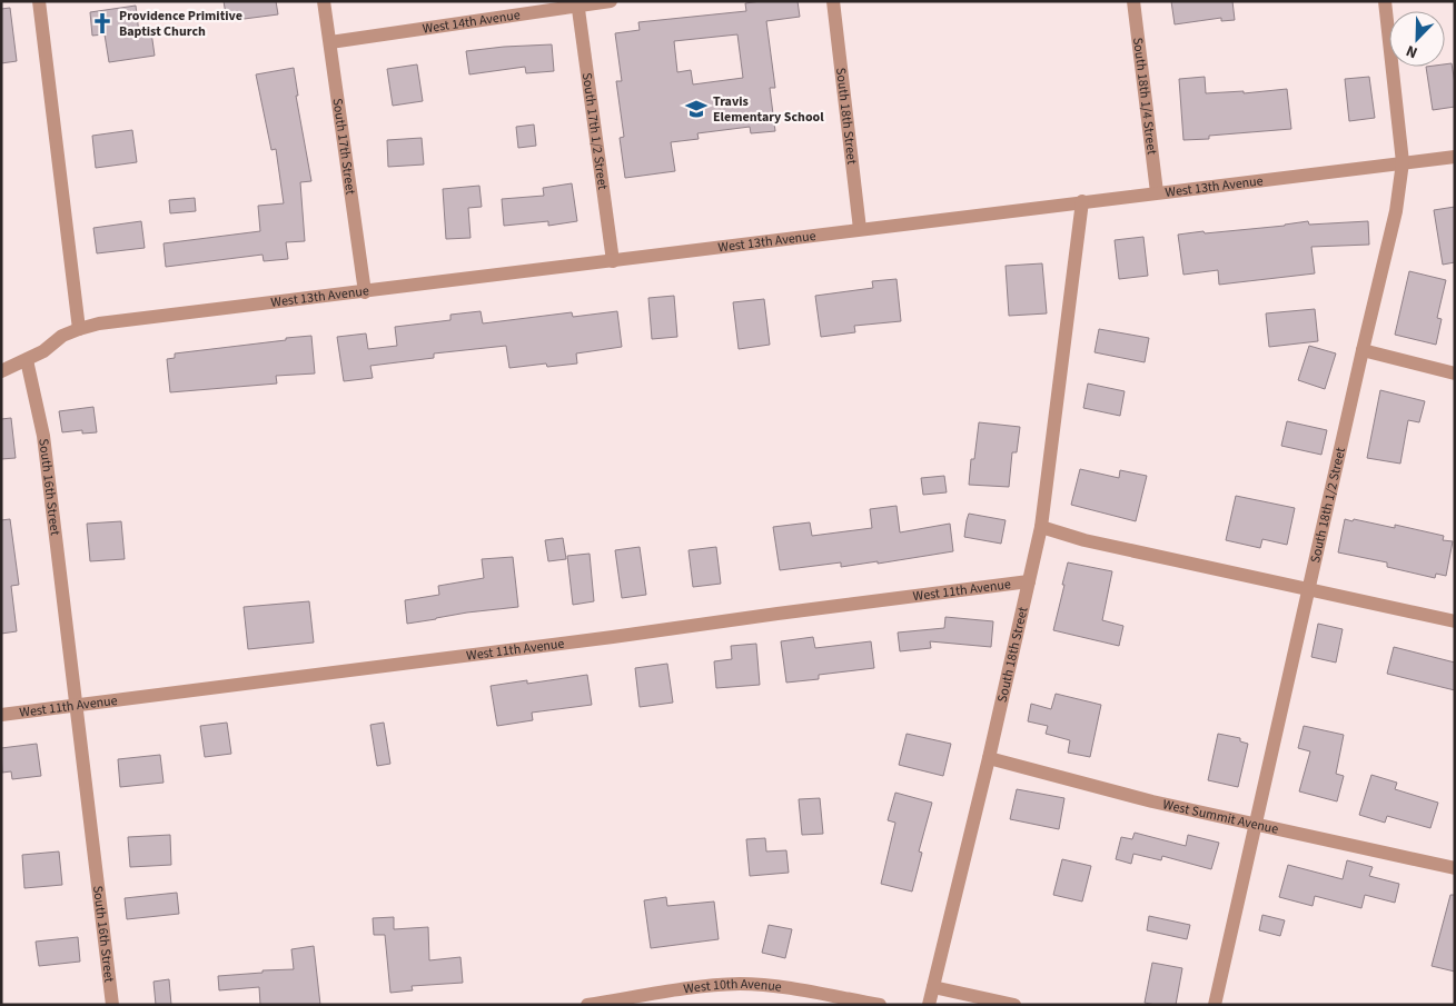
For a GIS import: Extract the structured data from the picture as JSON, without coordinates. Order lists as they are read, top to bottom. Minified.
{"streets":{"street":["West 14th Avenue","South 18th 1/4 Street","South 18th Street","South 17th 1/2 Street","South 17th Street","West 13th Avenue","South 16th Street","South 18th 1/2 Street","West 11th Avenue","West Summit Avenue","West 10th Avenue"]},"crossings":[["West 14th Avenue","South 17th 1/2 Street"],["West 14th Avenue","South 17th Street"],["South 18th 1/4 Street","West 13th Avenue"],["South 18th Street","West 13th Avenue"],["South 18th Street","West 11th Avenue"],["South 18th Street","West Summit Avenue"],["South 17th 1/2 Street","West 13th Avenue"],["South 17th Street","West 13th Avenue"],["West 13th Avenue","South 18th 1/2 Street"],["South 16th Street","West 11th Avenue"],["South 18th 1/2 Street","West Summit Avenue"]],"places":{"church":["Providence Primitive Baptist Church"],"school or university":["Travis Elementary School"]},"north":"bottom left"}
